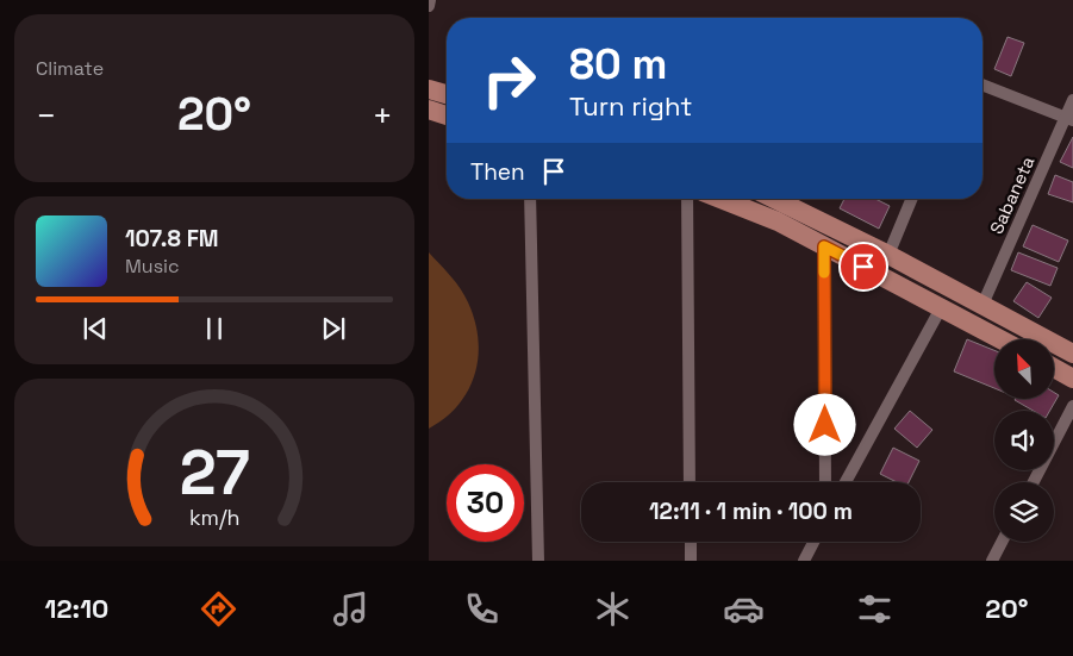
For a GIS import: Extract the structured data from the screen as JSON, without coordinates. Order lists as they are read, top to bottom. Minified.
{"streets":{"street":["Sabaneta"]},"north":"top left","page":{"tile":"Climate","turn":["80 m","Turn right"],"heat":["−","20°","+"],"then":"Then","song":["107.8 FM","Music"],"limit":"30","trip":"12:11 · 1 min · 100 m","tabs":["12:10","20°"],"gauge":["27","km/h"]}}
